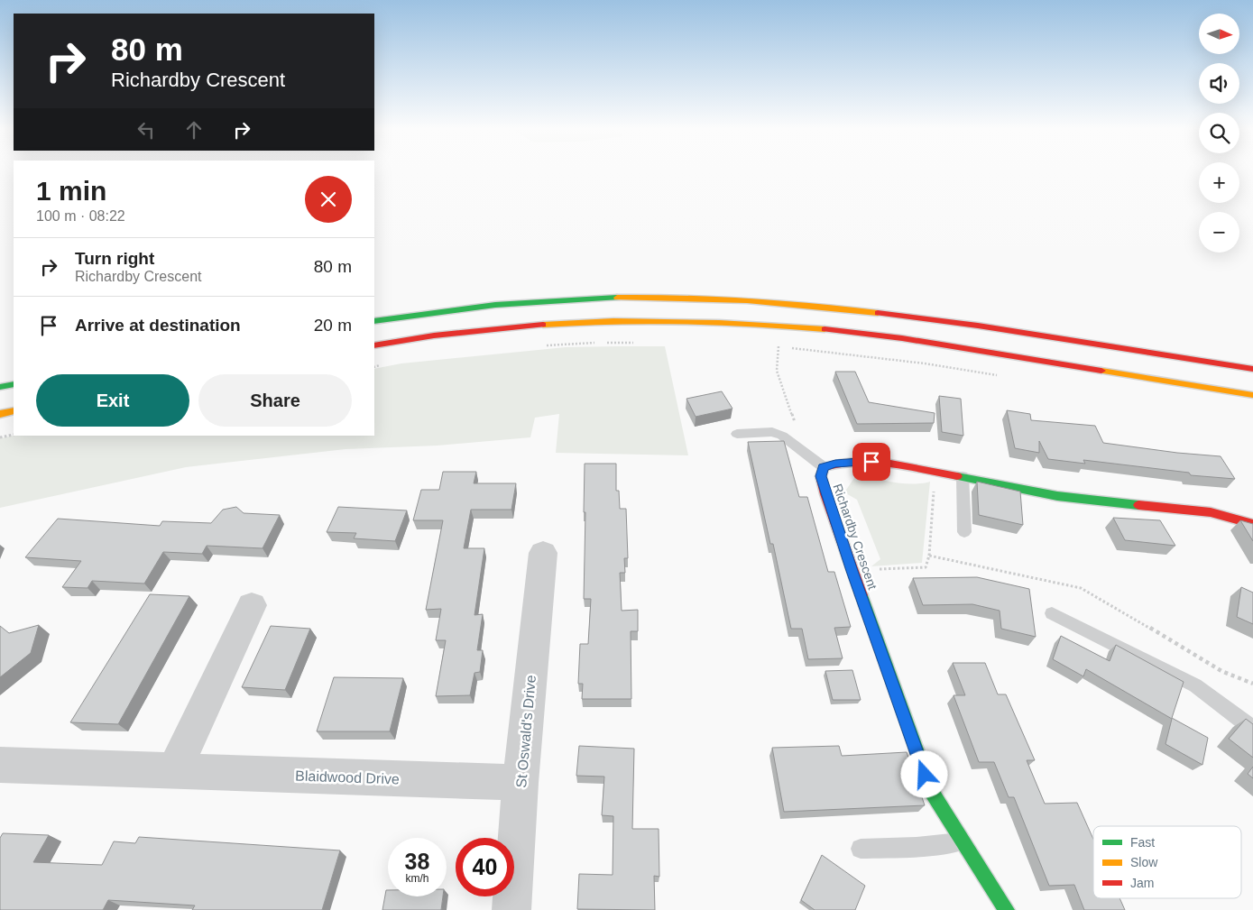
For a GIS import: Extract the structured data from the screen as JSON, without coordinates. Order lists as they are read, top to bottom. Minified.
{"streets":{"main road":["Richardby Crescent"],"street":["St Oswald's Drive","Blaidwood Drive"]},"crossings":[["St Oswald's Drive","Blaidwood Drive"]],"legend":["Fast","Slow","Jam"],"north":"right","page":{"map_buttons":["+","−"],"turn":["80 m","Richardby Crescent"],"heading":["1 min","100 m · 08:22"],"list":[{"name":"Turn right","note":"Richardby Crescent","value":"80 m"},{"name":"Arrive at destination","value":"20 m"}],"buttons":["Exit","Share"],"speed":"38 km/h","limit":"40"}}
